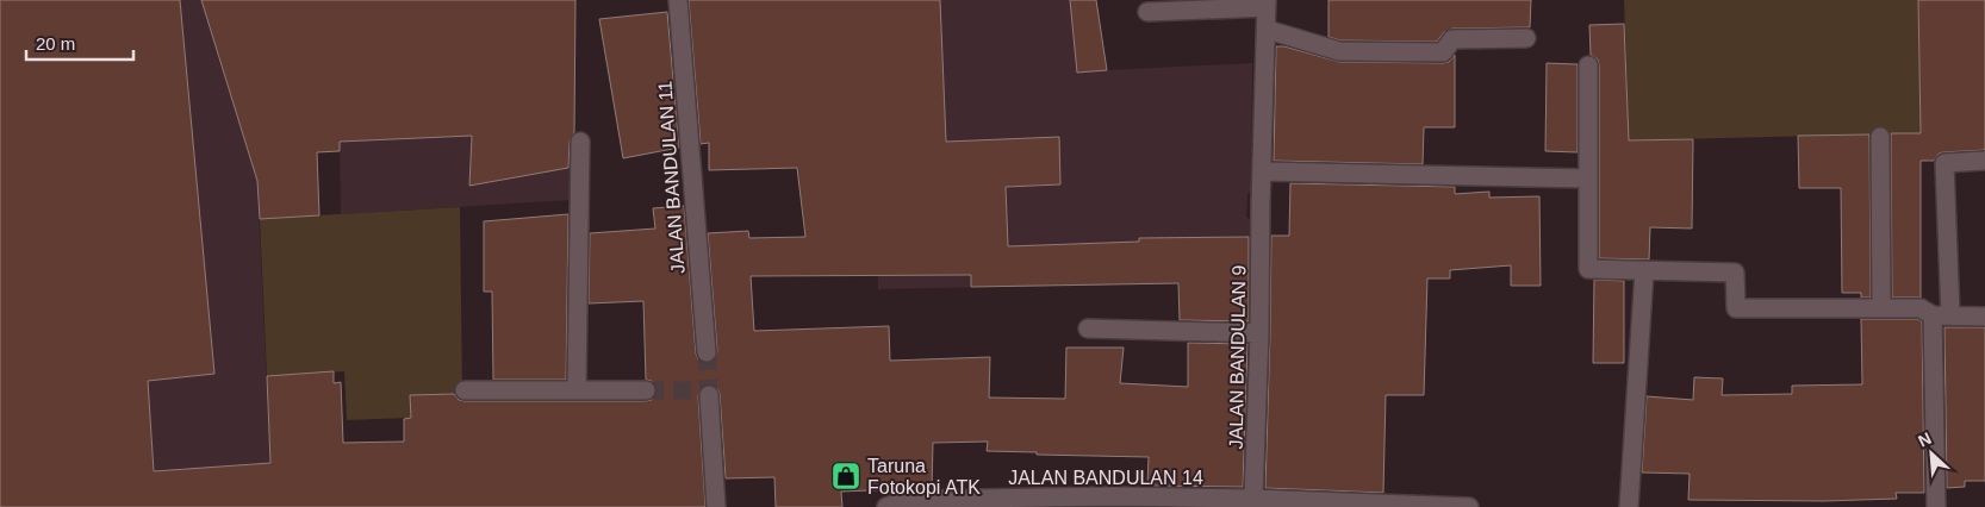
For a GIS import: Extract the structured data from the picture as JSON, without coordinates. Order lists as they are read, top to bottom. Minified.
{"streets":{"street":["JALAN BANDULAN 11","JALAN BANDULAN 9","JALAN BANDULAN 14"]},"crossings":[["JALAN BANDULAN 9","JALAN BANDULAN 14"]],"places":{"shop":["Taruna Fotokopi ATK"]},"scale_bar":"20 m","north":"top left"}
